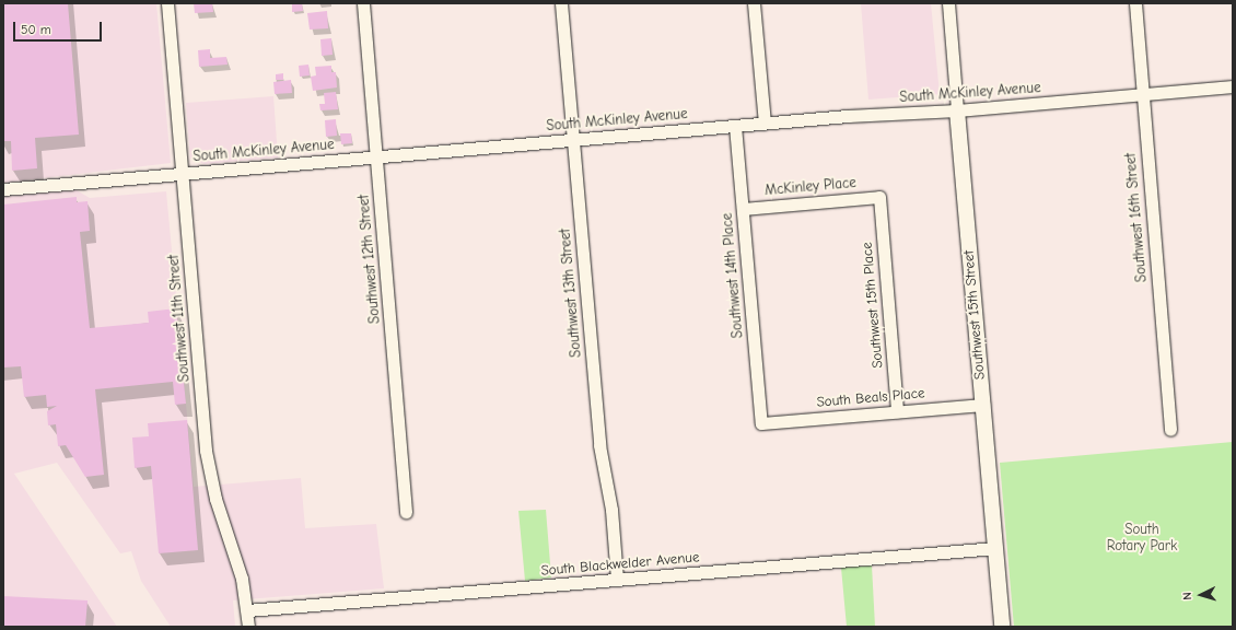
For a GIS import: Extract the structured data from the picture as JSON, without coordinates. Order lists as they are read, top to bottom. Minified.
{"streets":{"street":["South McKinley Avenue","McKinley Place","Southwest 16th Street","Southwest 12th Street","Southwest 14th Place","Southwest 13th Street","Southwest 15th Place","Southwest 15th Street","Southwest 11th Street","South Beals Place","South Blackwelder Avenue"]},"crossings":[["South McKinley Avenue","Southwest 16th Street"],["South McKinley Avenue","Southwest 12th Street"],["South McKinley Avenue","Southwest 14th Place"],["South McKinley Avenue","Southwest 13th Street"],["South McKinley Avenue","Southwest 15th Street"],["South McKinley Avenue","Southwest 11th Street"],["McKinley Place","Southwest 14th Place"],["McKinley Place","Southwest 15th Place"],["Southwest 14th Place","South Beals Place"],["Southwest 13th Street","South Blackwelder Avenue"],["Southwest 15th Place","South Beals Place"],["Southwest 15th Street","South Beals Place"],["Southwest 15th Street","South Blackwelder Avenue"],["Southwest 11th Street","South Blackwelder Avenue"]],"parks":["South Rotary Park"],"scale_bar":"50 m","north":"left"}
